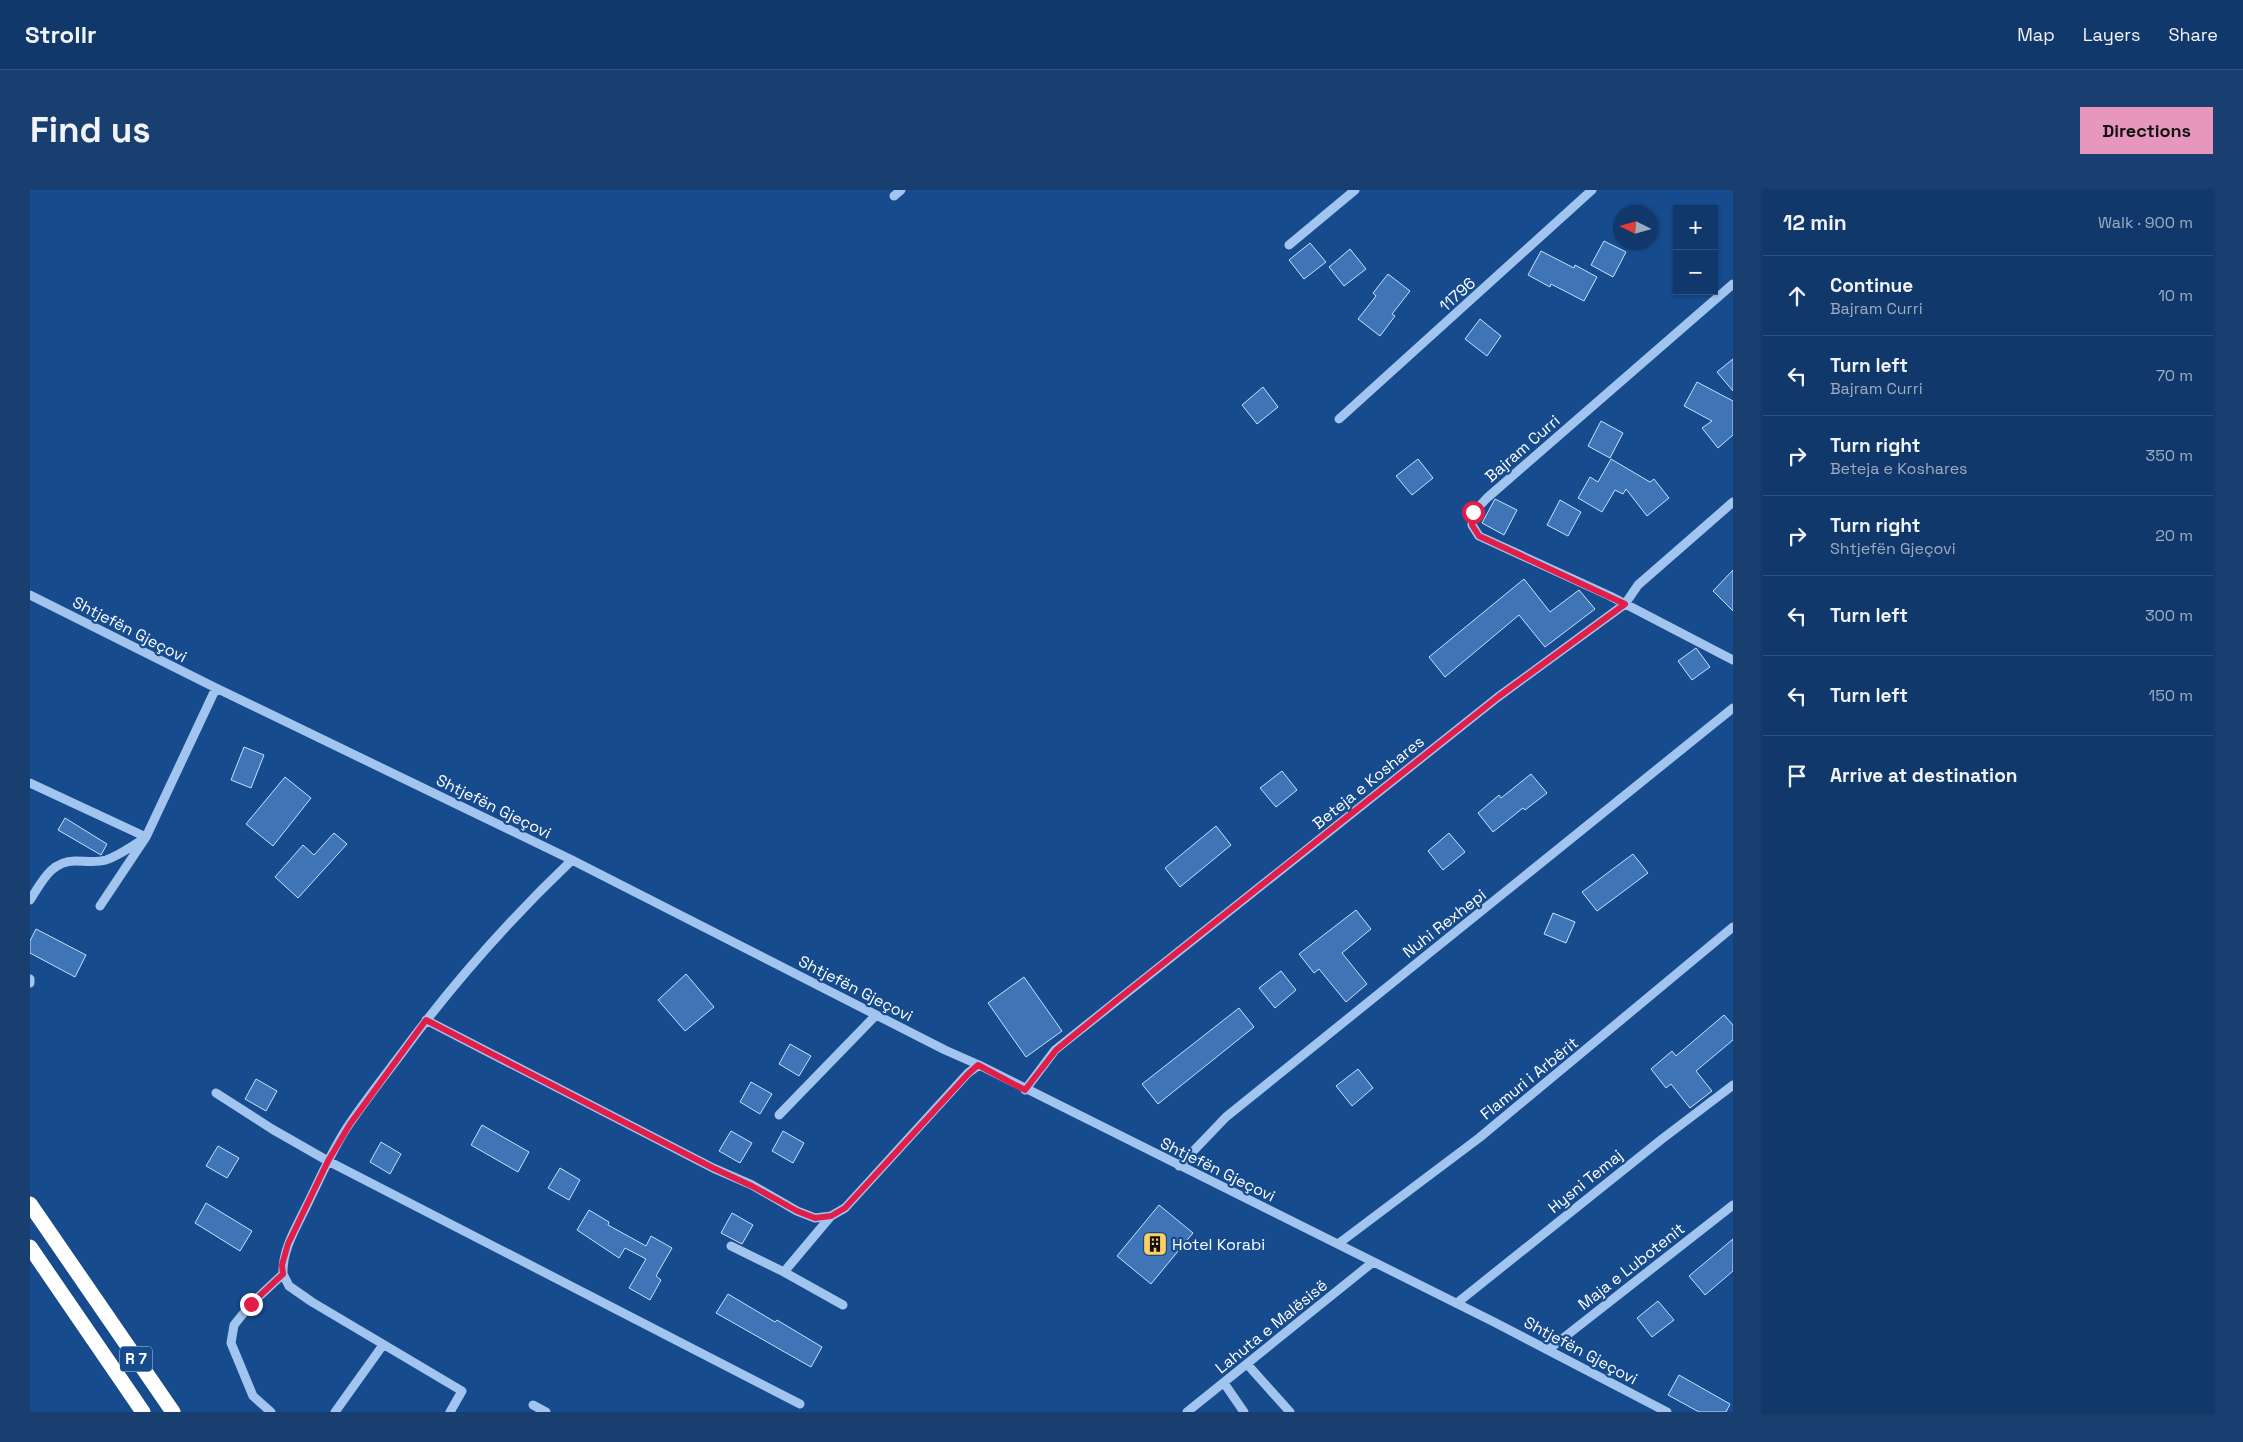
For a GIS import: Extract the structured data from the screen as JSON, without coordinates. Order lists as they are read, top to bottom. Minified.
{"streets":{"highway":["R 7"],"street":["11796","Bajram Curri","Shtjefën Gjeçovi","Beteja e Koshares","Nuhi Rexhepi","Flamuri i Arbërit","Hysni Temaj","Maja e Lubotenit","Lahuta e Malësisë"]},"crossings":[["Bajram Curri","Beteja e Koshares"],["Shtjefën Gjeçovi","Beteja e Koshares"],["Shtjefën Gjeçovi","Nuhi Rexhepi"],["Shtjefën Gjeçovi","Flamuri i Arbërit"],["Shtjefën Gjeçovi","Hysni Temaj"],["Shtjefën Gjeçovi","Maja e Lubotenit"],["Shtjefën Gjeçovi","Lahuta e Malësisë"]],"places":{"building":["Hotel Korabi"]},"north":"left","page":{"header":"Strollr","nav":["Map","Layers","Share"],"buttons":"Directions","title":"Find us","heading":["12 min","Walk · 900 m"],"map_buttons":["+","−"],"list":[["Continue","Bajram Curri","10 m"],["Turn left","Bajram Curri","70 m"],["Turn right","Beteja e Koshares","350 m"],["Turn right","Shtjefën Gjeçovi","20 m"],["Turn left","300 m"],["Turn left","150 m"],"Arrive at destination"]}}
